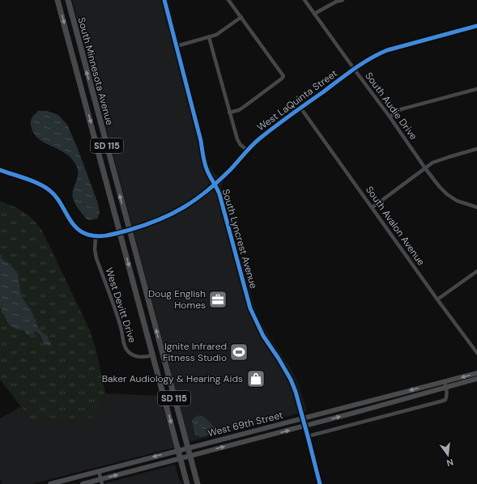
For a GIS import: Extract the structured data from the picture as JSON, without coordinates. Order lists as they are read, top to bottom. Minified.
{"streets":{"main road":["South Minnesota Avenue","SD 115","West 69th Street"],"street":["West LaQuinta Street","South Audie Drive","South Avalon Avenue","South Lyncrest Avenue","West Devitt Drive"]},"crossings":[["South Minnesota Avenue","West LaQuinta Street"],["South Minnesota Avenue","West Devitt Drive"],["South Minnesota Avenue","West 69th Street"],["West LaQuinta Street","South Audie Drive"],["West LaQuinta Street","South Avalon Avenue"],["West LaQuinta Street","South Lyncrest Avenue"],["West LaQuinta Street","West Devitt Drive"],["South Lyncrest Avenue","West 69th Street"]],"places":{"office":["Doug English Homes"],"sports":["Ignite Infrared Fitness Studio"],"shop":["Baker Audiology & Hearing Aids"]},"north":"bottom"}
